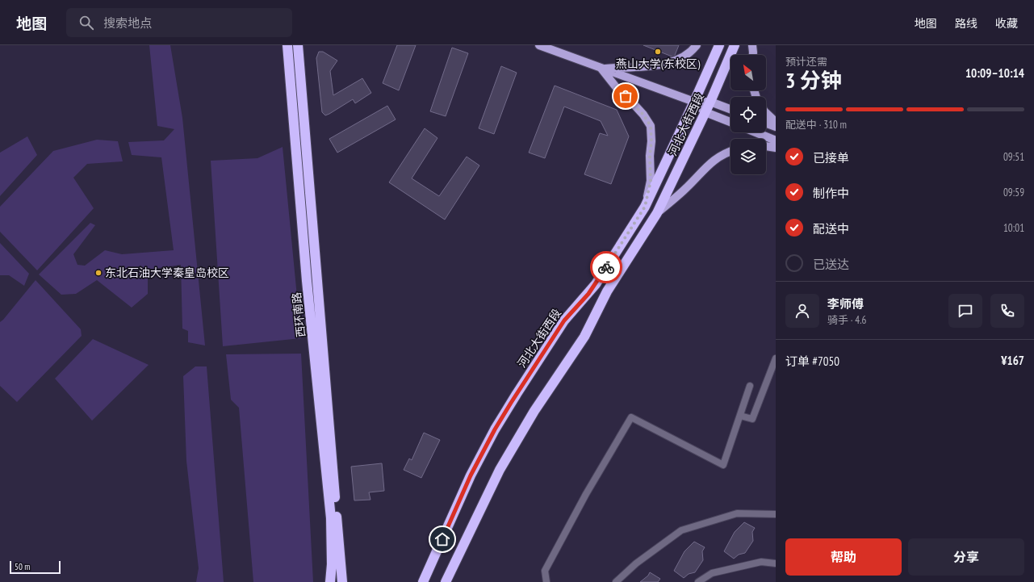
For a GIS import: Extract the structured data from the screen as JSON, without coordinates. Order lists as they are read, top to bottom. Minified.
{"streets":{"highway":["河北大街西段","西环南路"]},"places":["燕山大学(东校区)","东北石油大学秦皇岛校区"],"scale_bar":"50 m","north":"top left","page":{"header":"地图","search":"搜索地点","nav":["地图","路线","收藏"],"heading":["3 分钟","预计还需","10:09–10:14"],"panel":["李师傅","骑手 · 4.6","订单 #7050","¥167"],"bar":"配送中 · 310 m","list":[["已接单","09:51"],["制作中","09:59"],["配送中","10:01"],"已送达"],"buttons":["帮助","分享"],"scale":"50 m"}}
